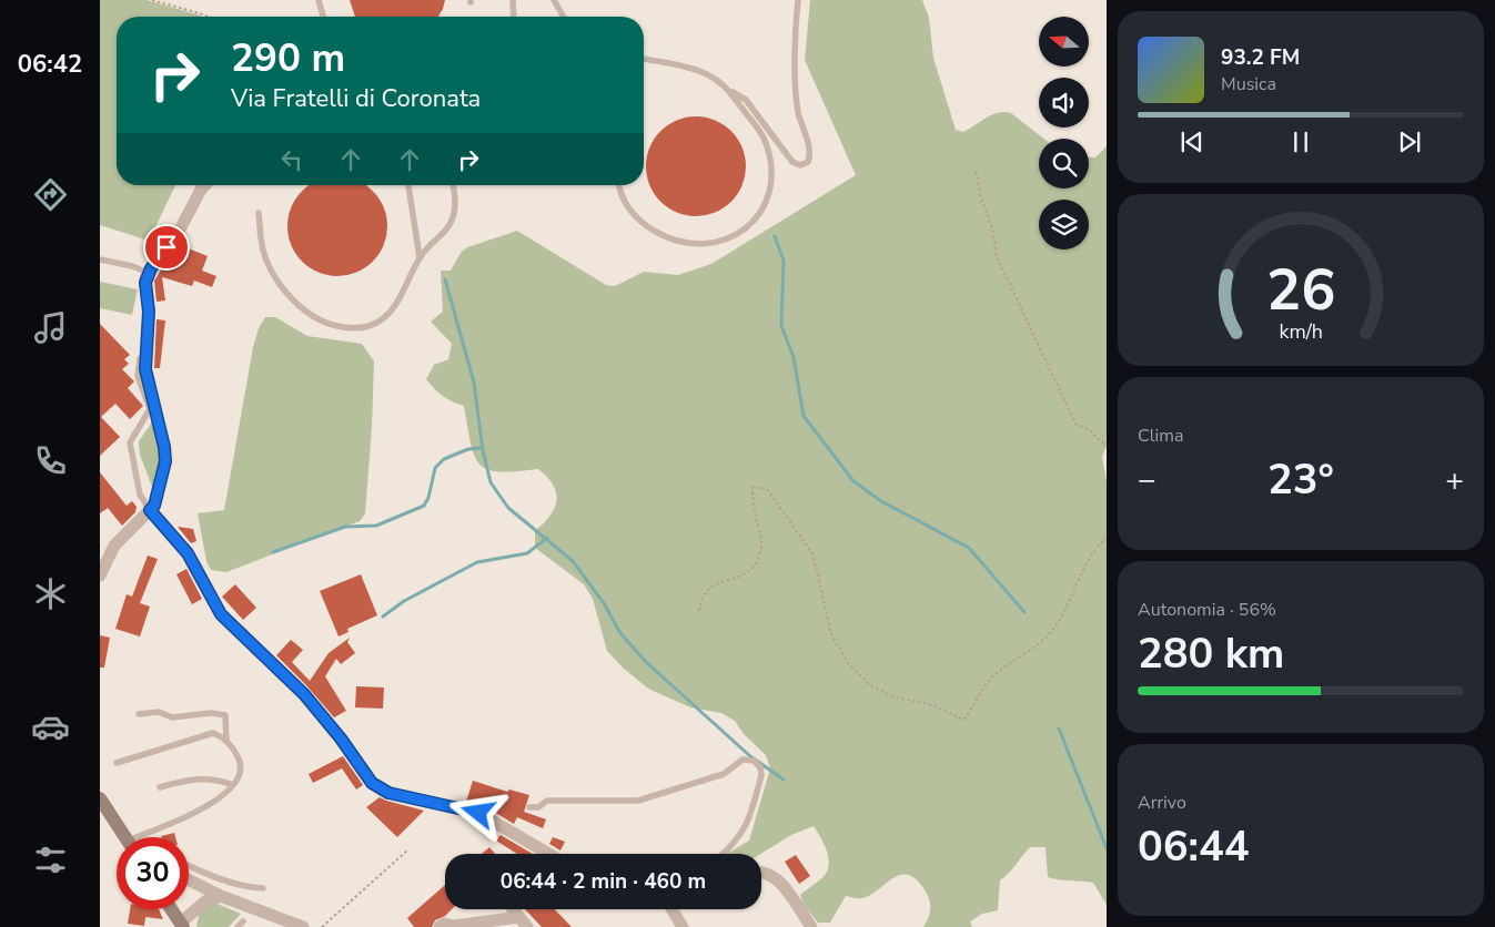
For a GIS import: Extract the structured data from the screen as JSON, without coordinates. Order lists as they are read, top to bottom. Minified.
{"north":"left","page":{"tabs":"06:42","turn":["290 m","Via Fratelli di Coronata"],"song":["93.2 FM","Musica"],"tile":["Clima",["Autonomia · 56%","280 km"],["Arrivo","06:44"]],"heat":["−","23°","+"],"limit":"30","trip":"06:44 · 2 min · 460 m","gauge":["26","km/h"]}}
